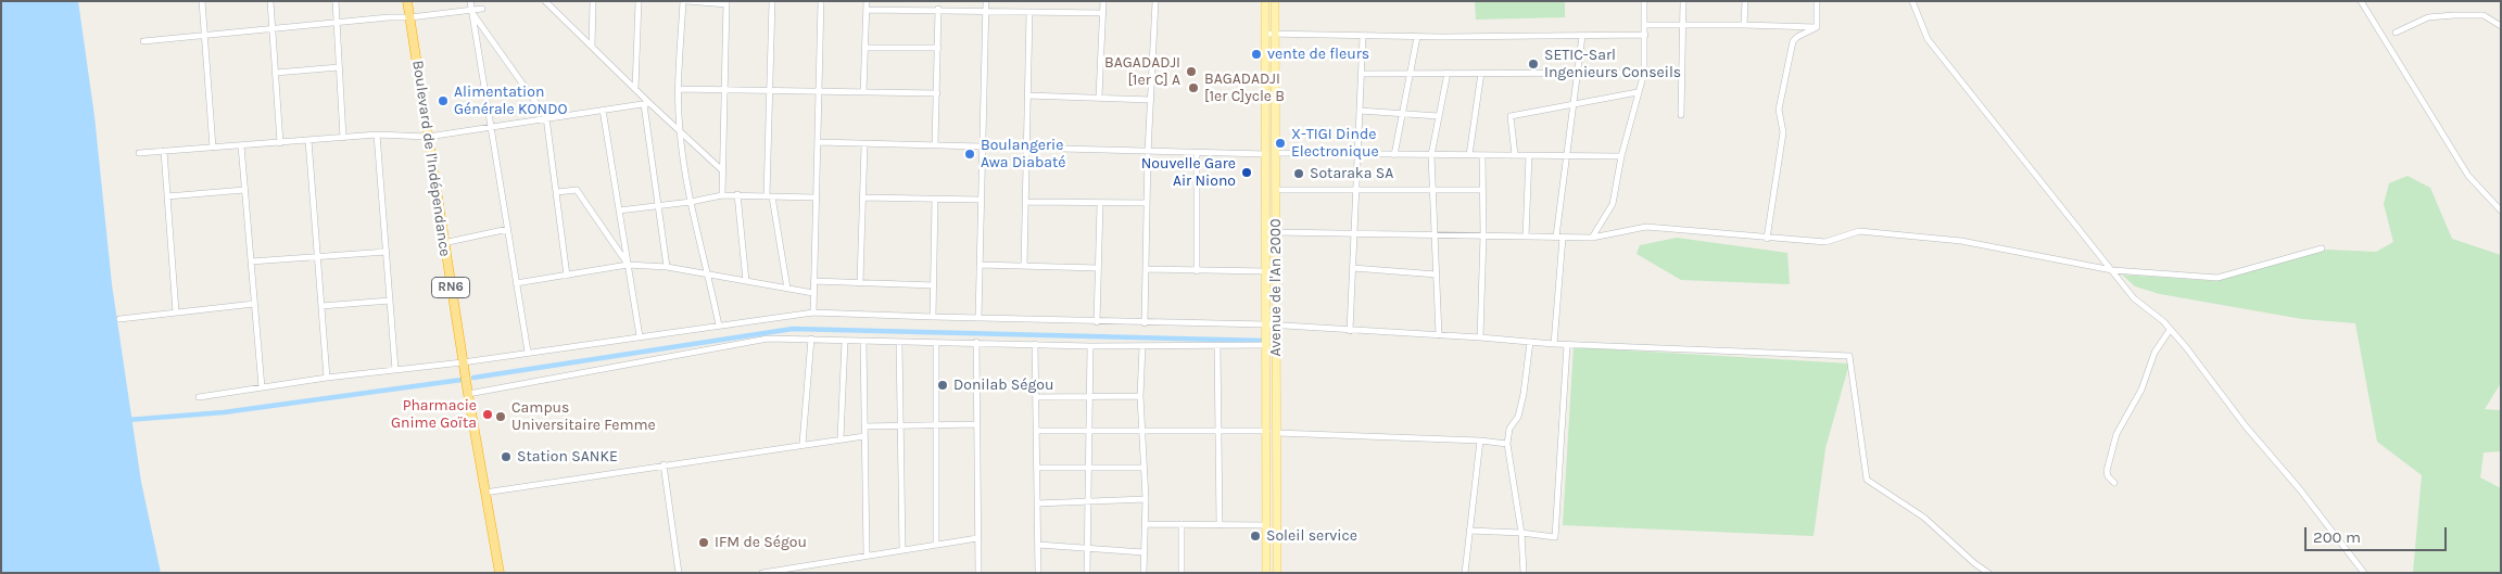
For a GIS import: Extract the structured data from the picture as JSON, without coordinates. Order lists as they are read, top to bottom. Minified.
{"streets":{"highway":["Boulevard de l'Indépendance","RN6"],"main road":["Avenue de l'An 2000"]},"places":["vente de fleurs","SETIC-Sarl Ingenieurs Conseils","BAGADADJI [1er C] A","BAGADADJI [1er C]ycle B","Alimentation Générale KONDO","X-TIGI Dinde Electronique","Boulangerie Awa Diabaté","Nouvelle Gare Air Niono","Sotaraka SA","Donilab Ségou","Pharmacie Gnime Goïta","Campus Universitaire Femme","Station SANKE","Soleil service","IFM de Ségou"],"scale_bar":"200 m"}
